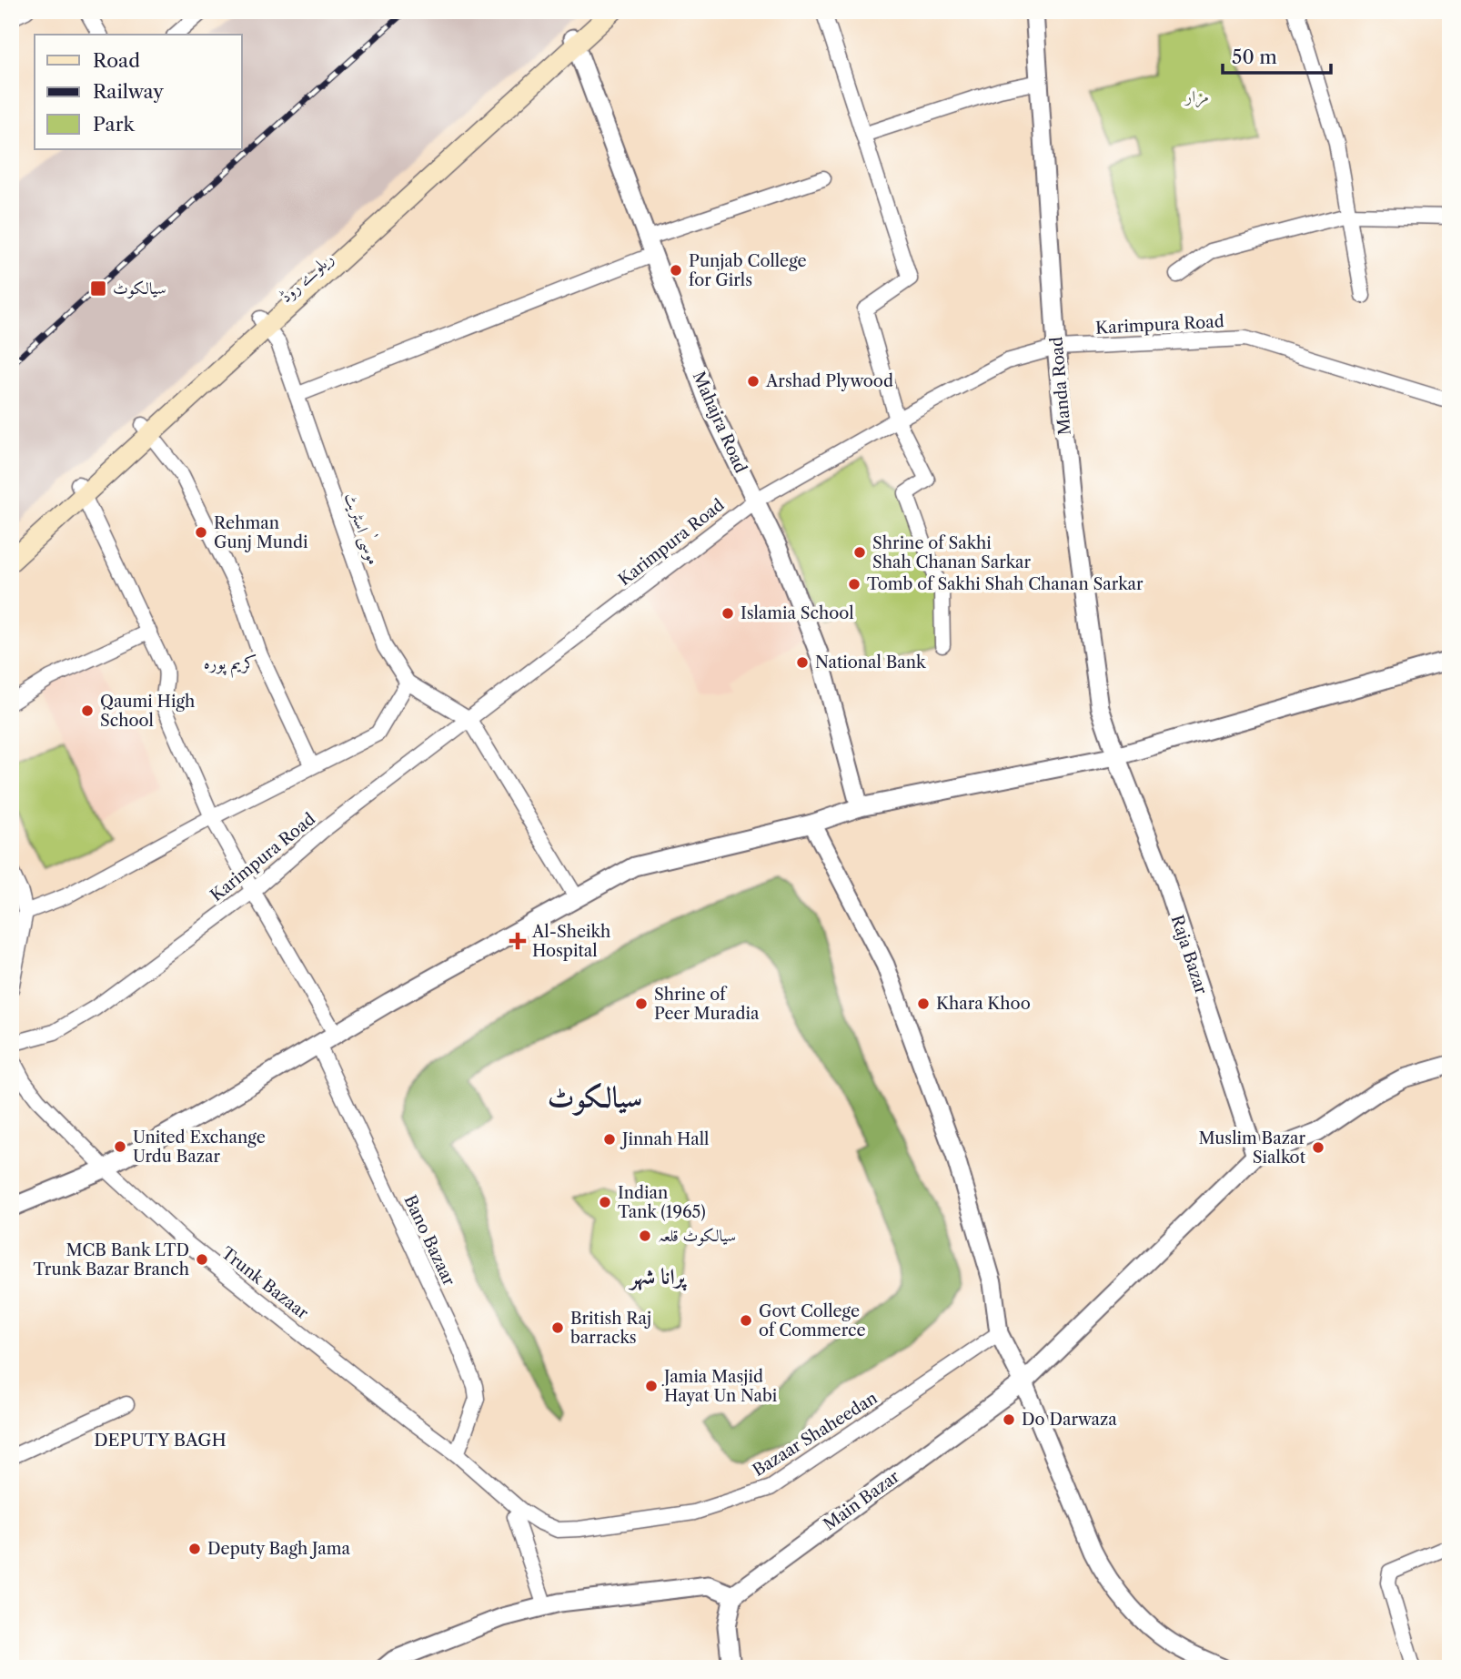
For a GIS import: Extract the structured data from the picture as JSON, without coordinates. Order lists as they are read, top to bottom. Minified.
{"streets":{"main road":["ریلوے روڈ"],"street":["Karimpura Road","Manda Road","Mahajra Road","موسیٰ اسٹریٹ","Raja Bazar","Bano Bazaar","Trunk Bazaar","Bazaar Shaheedan","Main Bazar"]},"crossings":[["ریلوے روڈ","Mahajra Road"],["ریلوے روڈ","موسیٰ اسٹریٹ"],["Karimpura Road","Manda Road"],["Karimpura Road","Mahajra Road"],["Karimpura Road","موسیٰ اسٹریٹ"],["Manda Road","Raja Bazar"],["Raja Bazar","Main Bazar"],["Bano Bazaar","Trunk Bazaar"],["Trunk Bazaar","Bazaar Shaheedan"]],"districts":["کریم پورہ","سیالکوٹ","پرانا شہر","DEPUTY BAGH"],"parks":["مزار"],"places":{"other":["Punjab College for Girls","Arshad Plywood","Rehman Gunj Mundi","Shrine of Sakhi Shah Chanan Sarkar","Tomb of Sakhi Shah Chanan Sarkar","Islamia School","National Bank","Qaumi High School","Shrine of Peer Muradia","Khara Khoo","Jinnah Hall","United Exchange Urdu Bazar","Muslim Bazar Sialkot","Indian Tank (1965)","سیالکوٹ قلعہ","MCB Bank LTD Trunk Bazar Branch","Govt College of Commerce","British Raj barracks","Jamia Masjid Hayat Un Nabi","Do Darwaza","Deputy Bagh Jama"],"transit":["سیالکوٹ"],"health":["Al-Sheikh Hospital"]},"legend":["Road","Railway","Park"],"scale_bar":"50 m"}
